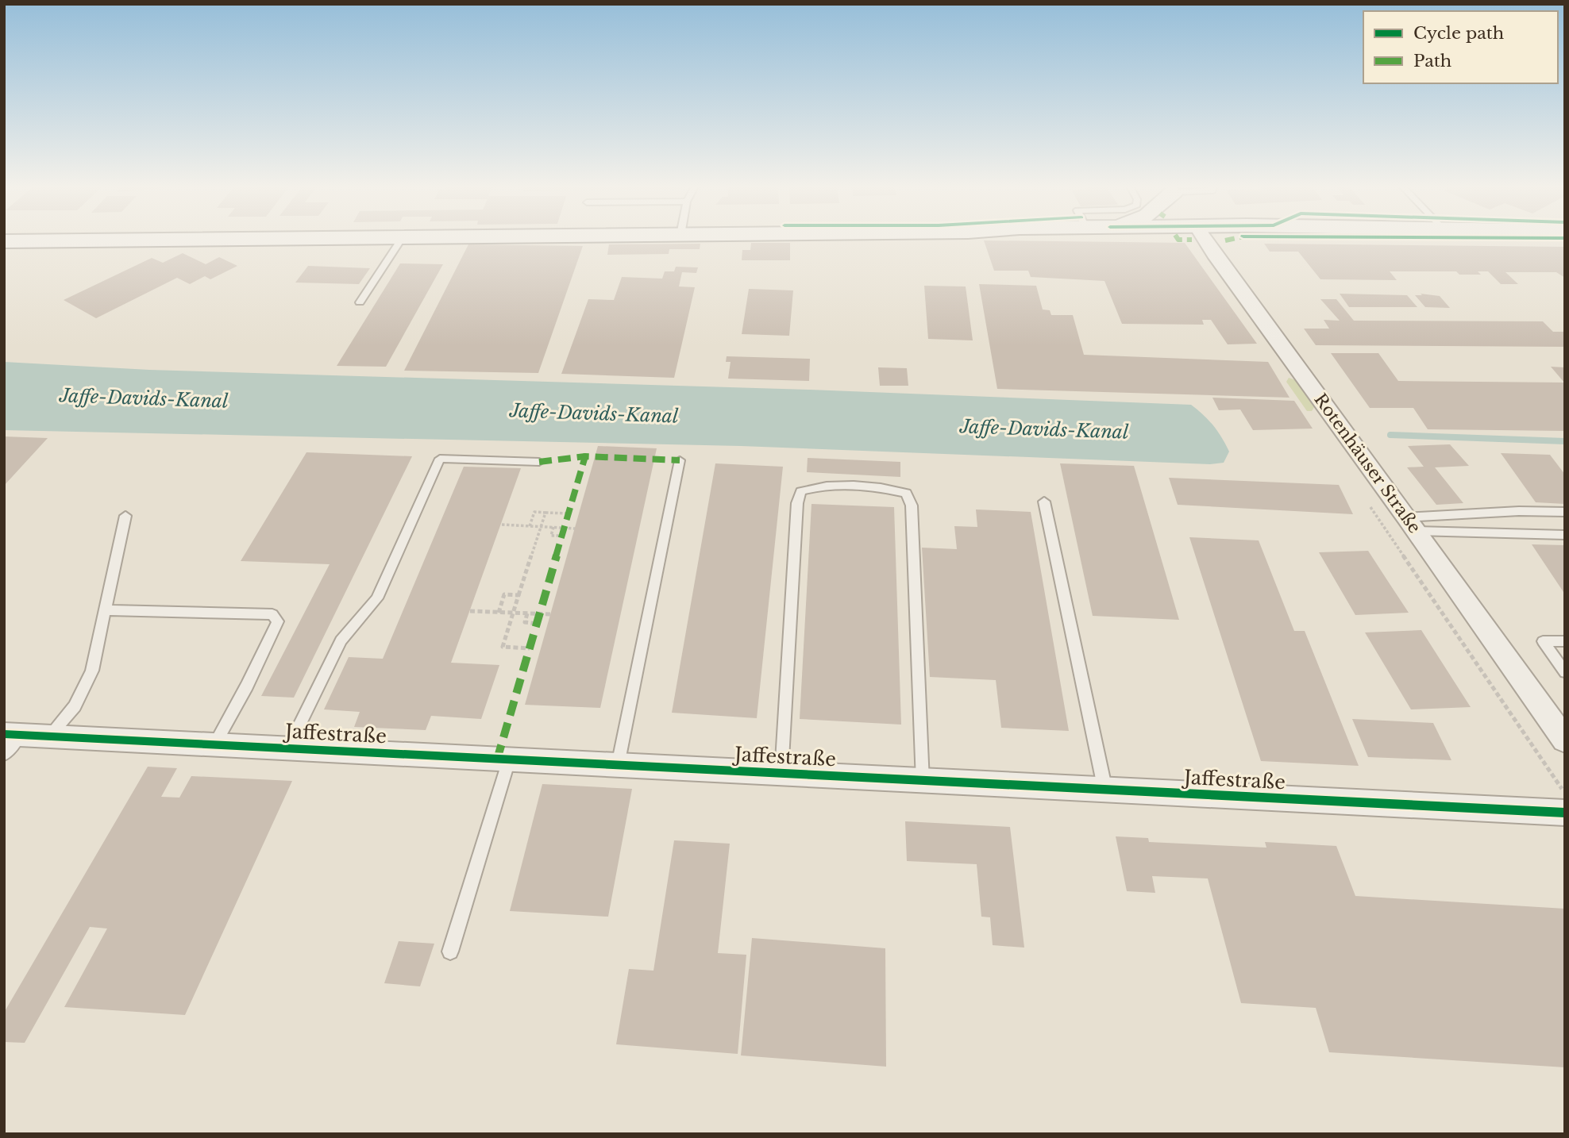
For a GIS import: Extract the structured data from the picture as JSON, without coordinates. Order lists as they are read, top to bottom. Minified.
{"streets":{"street":["Rotenhäuser Straße","Jaffestraße"]},"water":["Jaffe-Davids-Kanal"],"legend":["Cycle path","Path"]}
